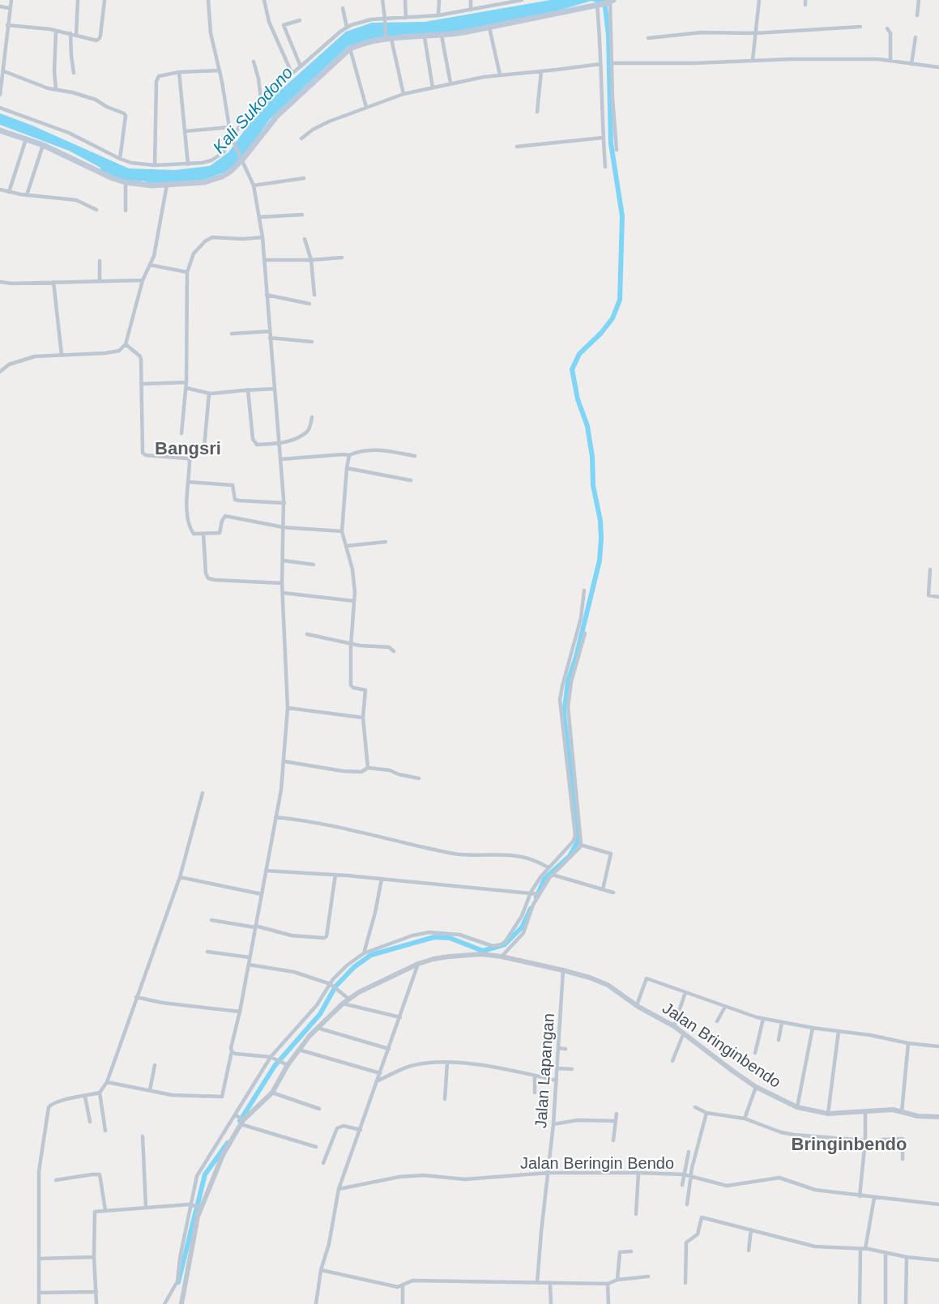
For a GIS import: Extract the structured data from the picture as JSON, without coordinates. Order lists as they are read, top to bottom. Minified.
{"streets":{"street":["Jalan Bringinbendo","Jalan Lapangan","Jalan Beringin Bendo"]},"crossings":[["Jalan Bringinbendo","Jalan Lapangan"],["Jalan Lapangan","Jalan Beringin Bendo"]],"districts":["Bangsri","Bringinbendo"],"water":["Kali Sukodono"]}
